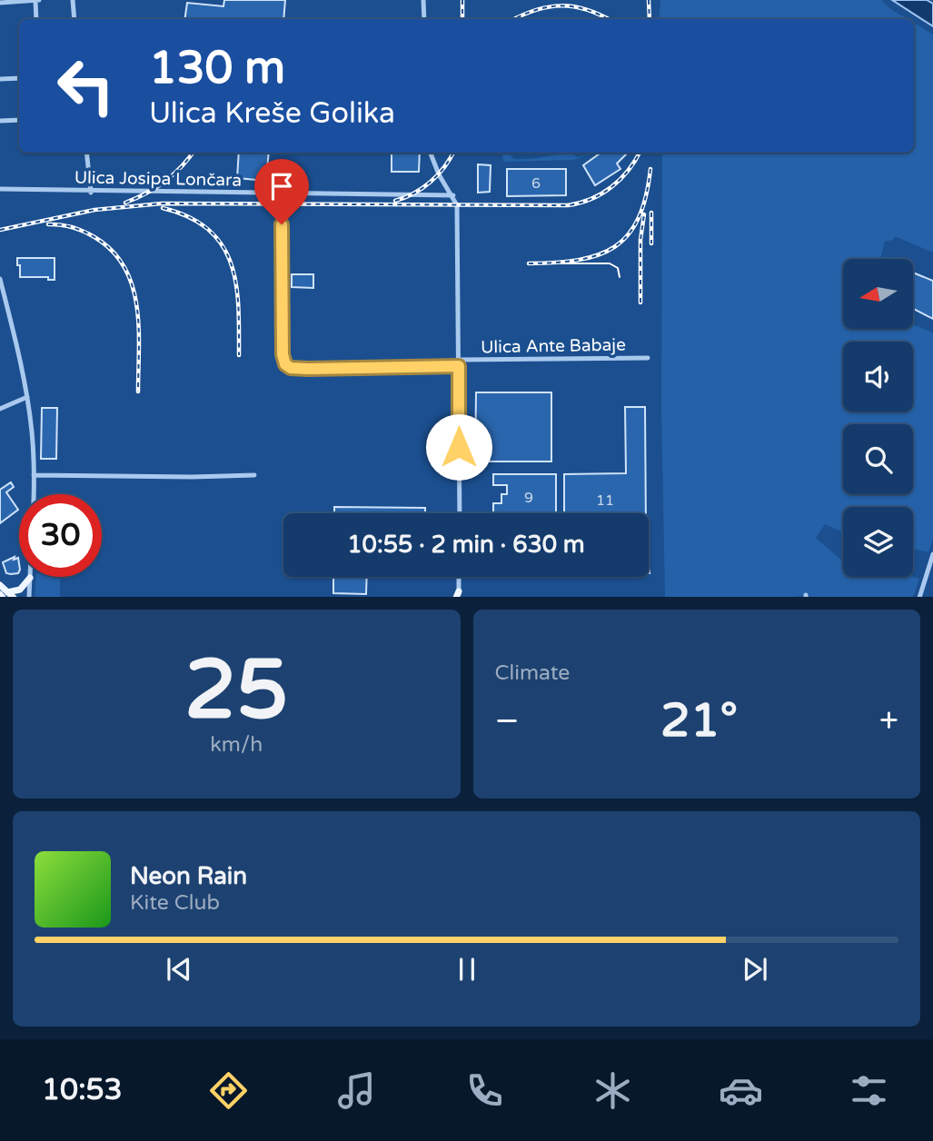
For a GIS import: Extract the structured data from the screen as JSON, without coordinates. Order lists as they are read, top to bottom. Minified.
{"streets":{"street":["Ulica Josipa Lončara","Ulica Ante Babaje"]},"crossings":[["Ulica Josipa Lončara","Ulica Ante Babaje"]],"house_numbers":["6","9","11"],"north":"left","page":{"turn":["130 m","Ulica Kreše Golika"],"limit":"30","trip":"10:55 · 2 min · 630 m","tile":[["25","km/h"],"Climate"],"heat":["−","21°","+"],"song":["Neon Rain","Kite Club"],"tabs":"10:53"}}
